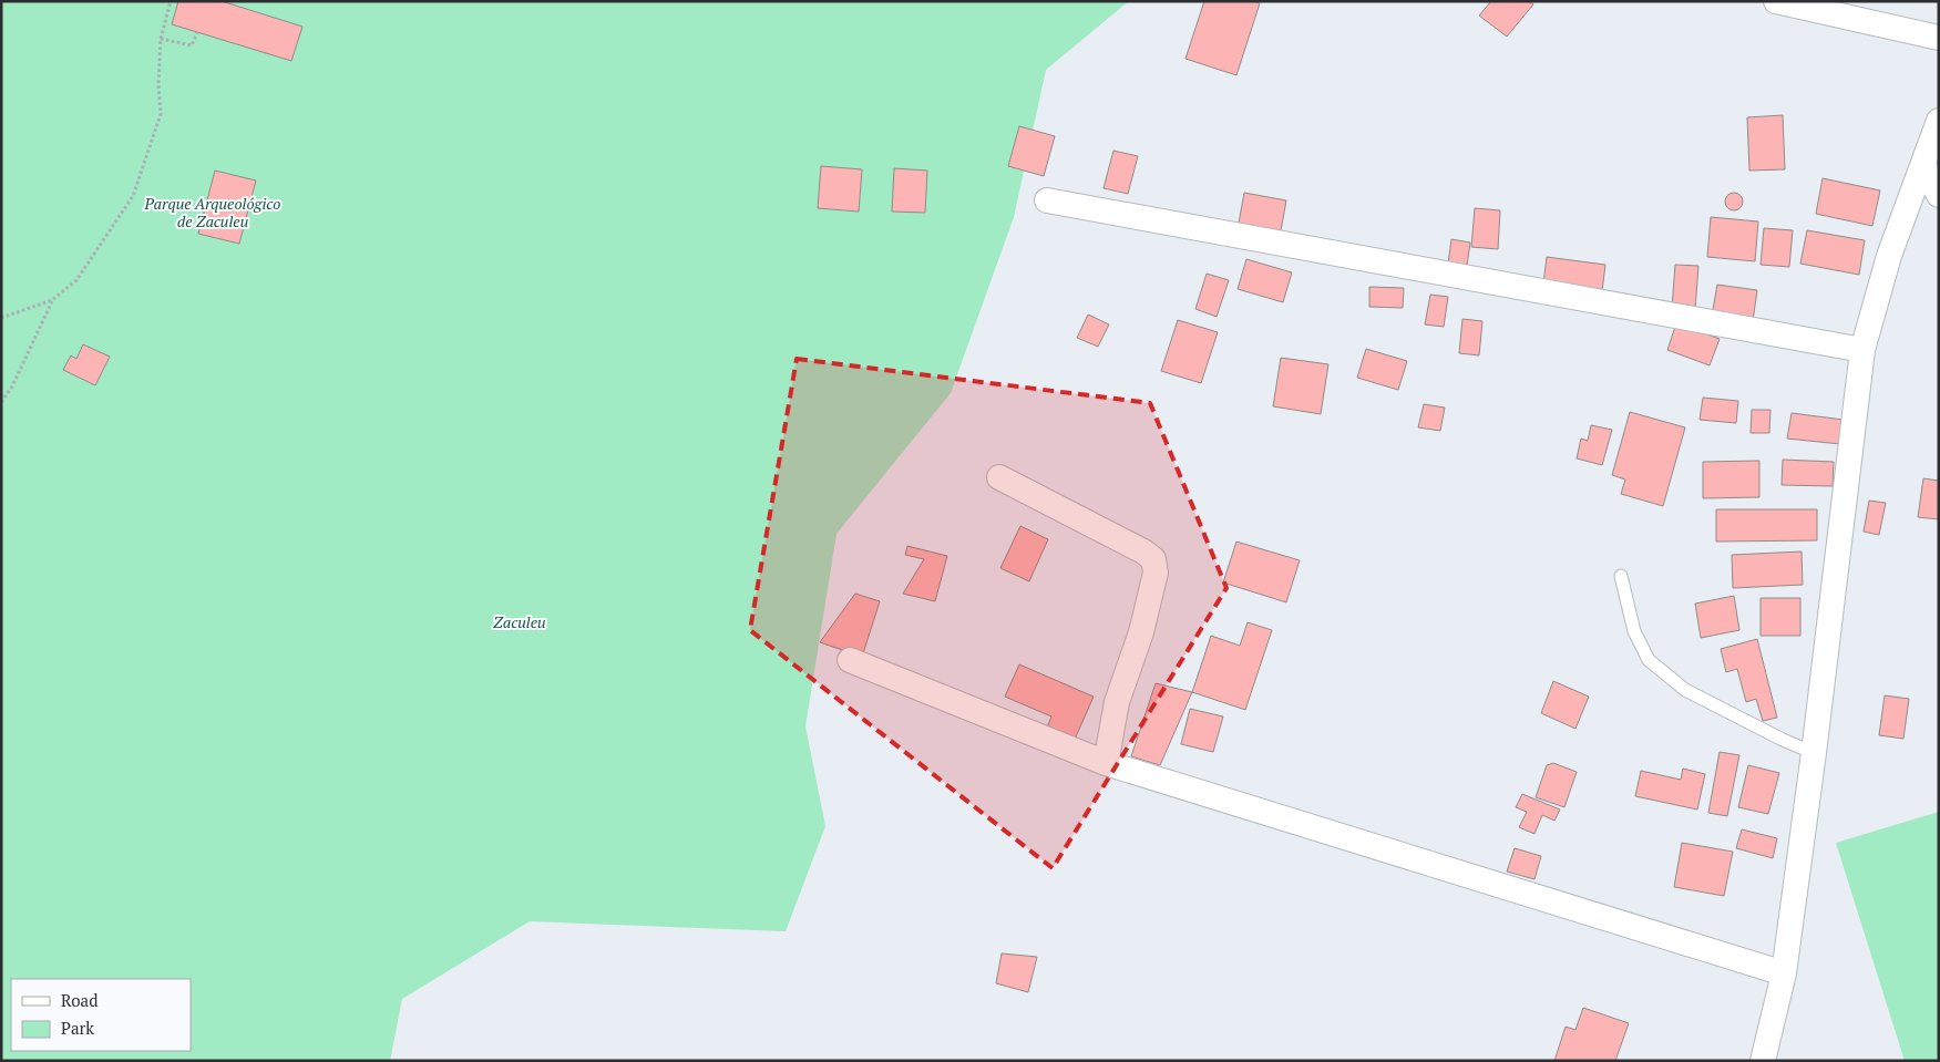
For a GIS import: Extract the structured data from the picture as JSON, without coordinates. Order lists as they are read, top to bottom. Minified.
{"parks":["Parque Arqueológico de Zaculeu","Zaculeu"],"legend":["Road","Park"]}
